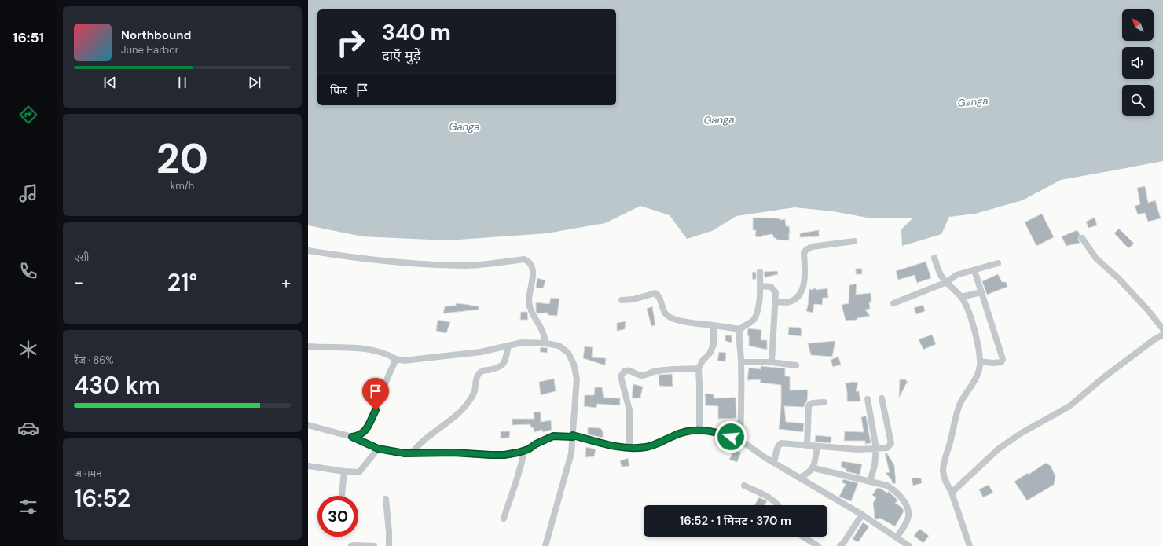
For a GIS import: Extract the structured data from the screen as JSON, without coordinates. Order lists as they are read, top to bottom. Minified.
{"water":["Ganga"],"north":"top left","page":{"tabs":"16:51","turn":["340 m","दाएँ मुड़ें"],"song":["Northbound","June Harbor"],"then":"फिर","tile":[["20","km/h"],"एसी",["रेंज · 86%","430 km"],["आगमन","16:52"]],"heat":["−","21°","+"],"limit":"30","trip":"16:52 · 1 मिनट · 370 m"}}
